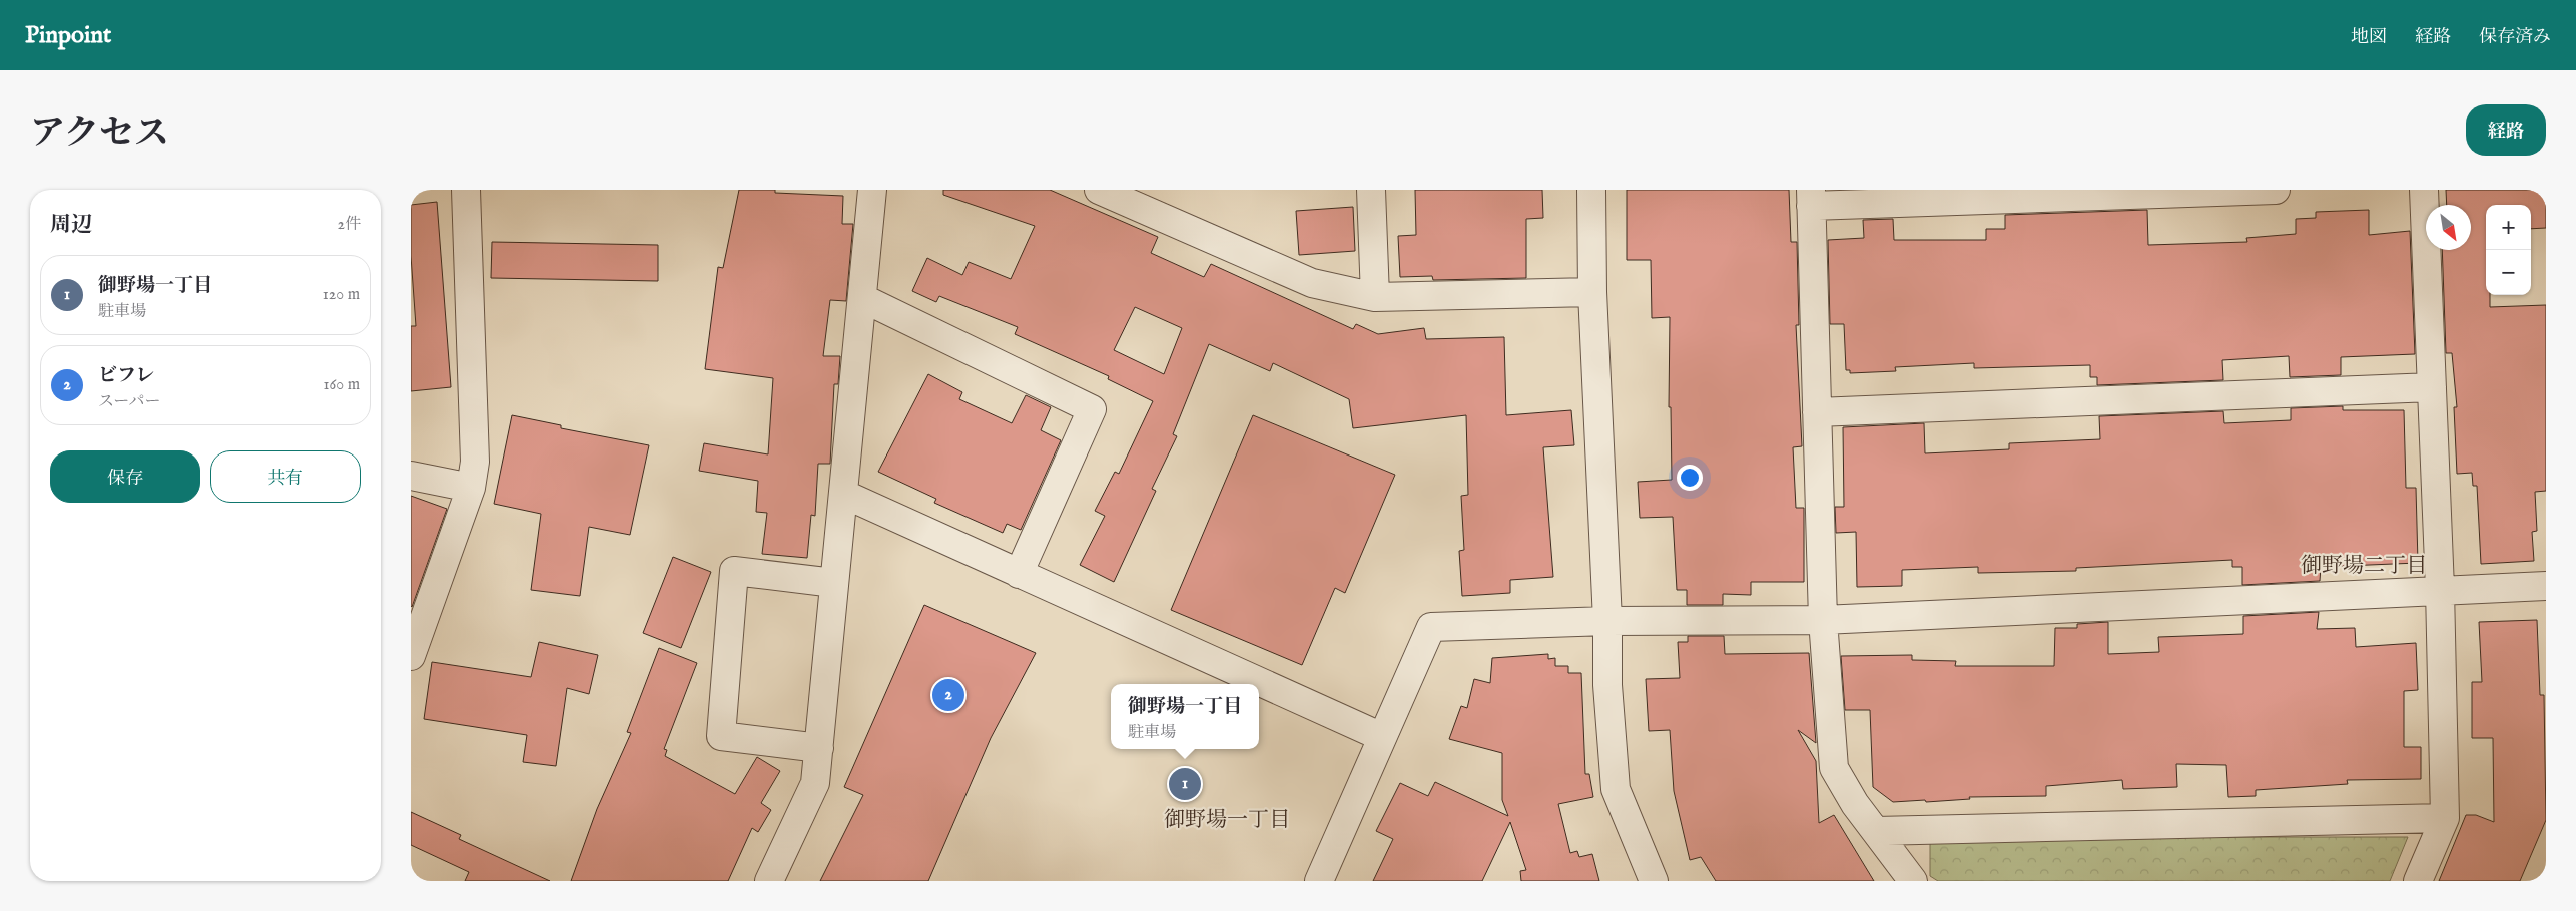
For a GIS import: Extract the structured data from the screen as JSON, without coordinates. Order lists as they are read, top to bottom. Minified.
{"districts":["御野場二丁目","御野場一丁目"],"north":"bottom right","page":{"header":"Pinpoint","nav":["地図","経路","保存済み"],"title":"アクセス","buttons":["経路",["保存","共有"]],"heading":["周辺","2件"],"map_buttons":["+","−"],"list":[{"mark":"1","name":"御野場一丁目","note":"駐車場","value":"120 m"},{"mark":"2","name":"ビフレ","note":"スーパー","value":"160 m"}],"pins":["2","1"],"popup":["御野場一丁目","駐車場"]}}
